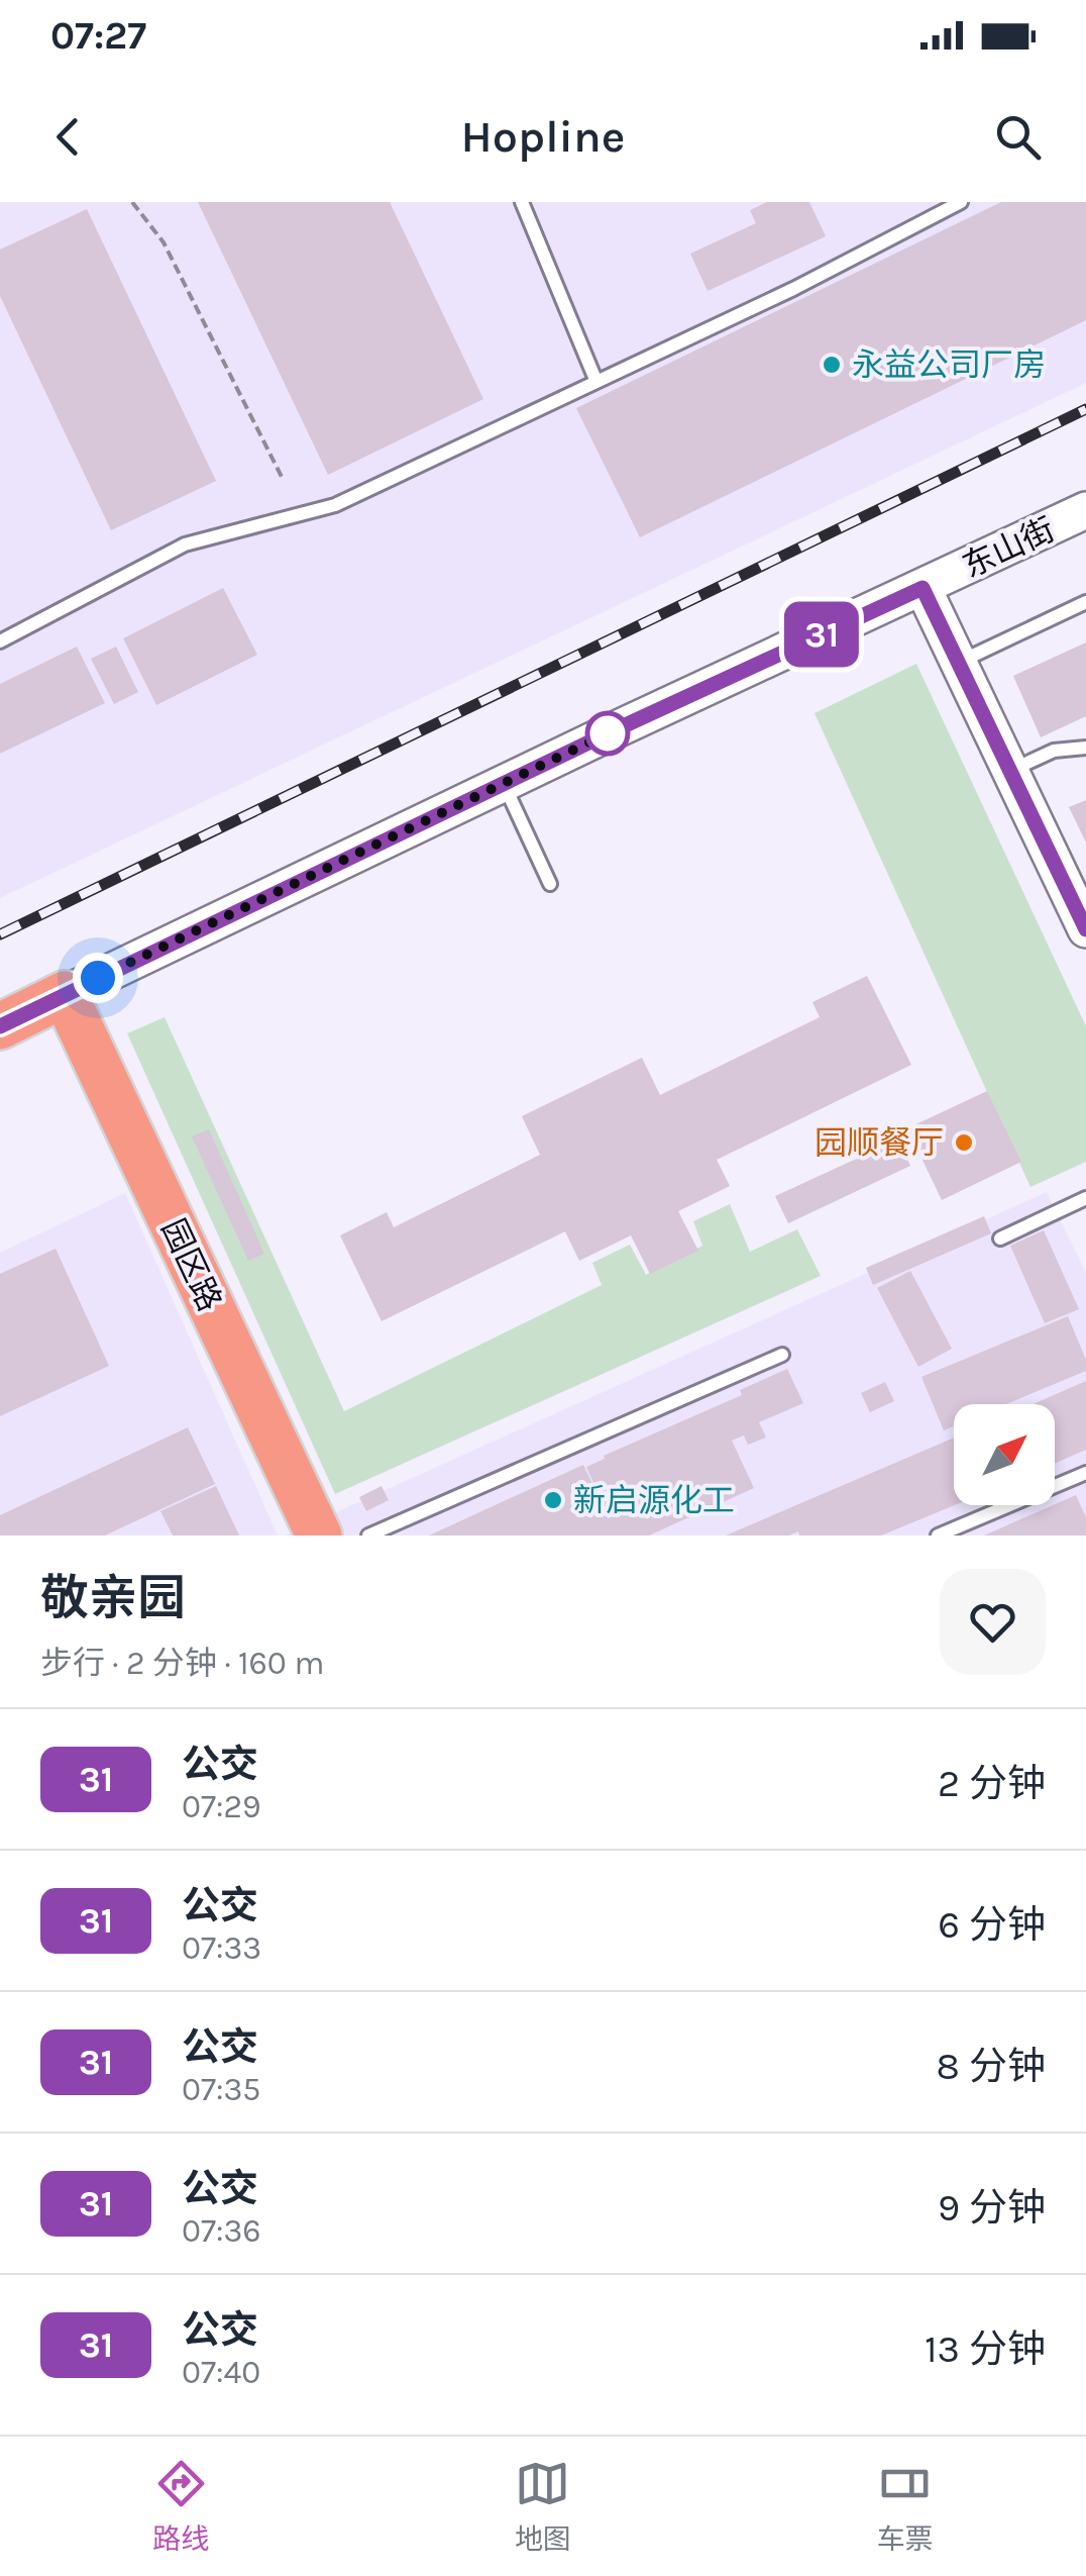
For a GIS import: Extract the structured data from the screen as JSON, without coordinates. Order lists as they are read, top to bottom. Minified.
{"streets":{"highway":["东山街","园区路"]},"crossings":[["东山街","园区路"]],"places":["永益公司厂房","园顺餐厅","新启源化工"],"lines":["bus line 31"],"north":"top right","page":{"status":"07:27","header":"Hopline","on_map":"31","heading":["敬亲园","步行 · 2 分钟 · 160 m"],"list":[{"mark":"31","name":"公交","note":"07:29","value":"2 分钟"},{"mark":"31","name":"公交","note":"07:33","value":"6 分钟"},{"mark":"31","name":"公交","note":"07:35","value":"8 分钟"},{"mark":"31","name":"公交","note":"07:36","value":"9 分钟"},{"mark":"31","name":"公交","note":"07:40","value":"13 分钟"}],"tabs":["路线","地图","车票"]}}
